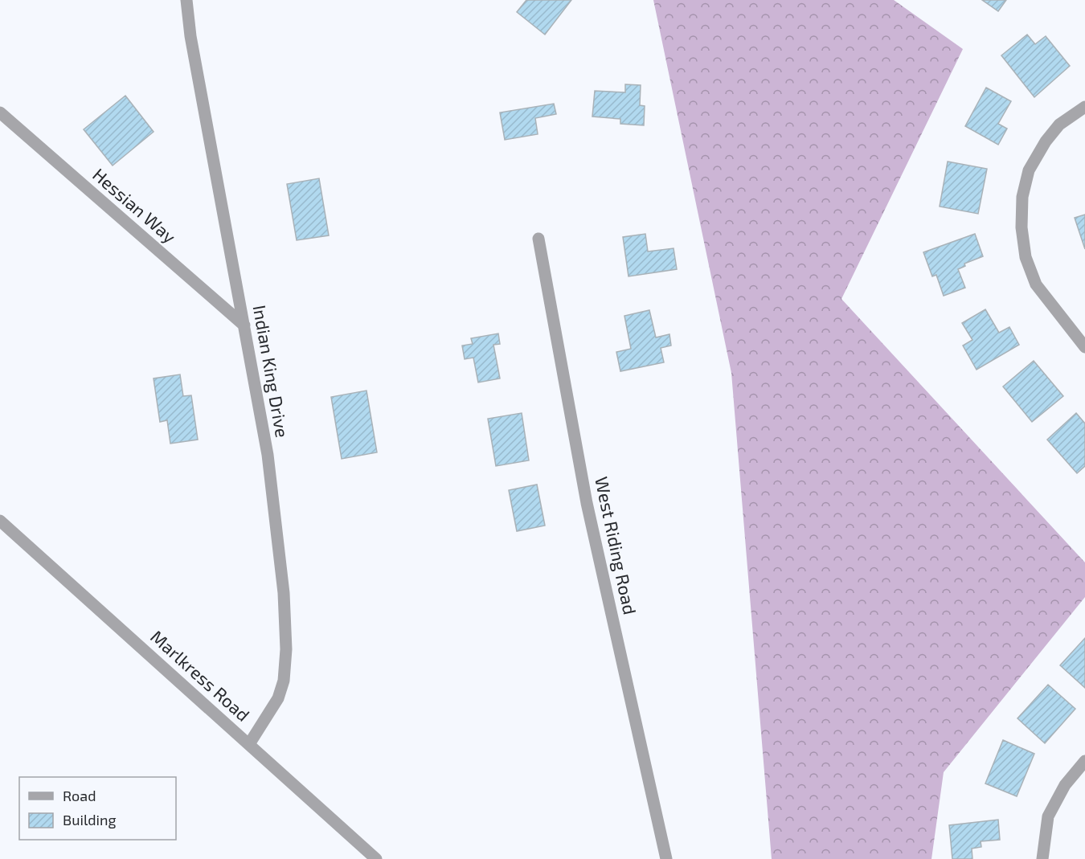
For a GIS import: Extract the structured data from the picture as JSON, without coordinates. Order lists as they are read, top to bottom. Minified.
{"streets":{"street":["Hessian Way","Indian King Drive","West Riding Road","Marlkress Road"]},"crossings":[["Hessian Way","Indian King Drive"],["Indian King Drive","Marlkress Road"]],"legend":["Road","Building"]}
